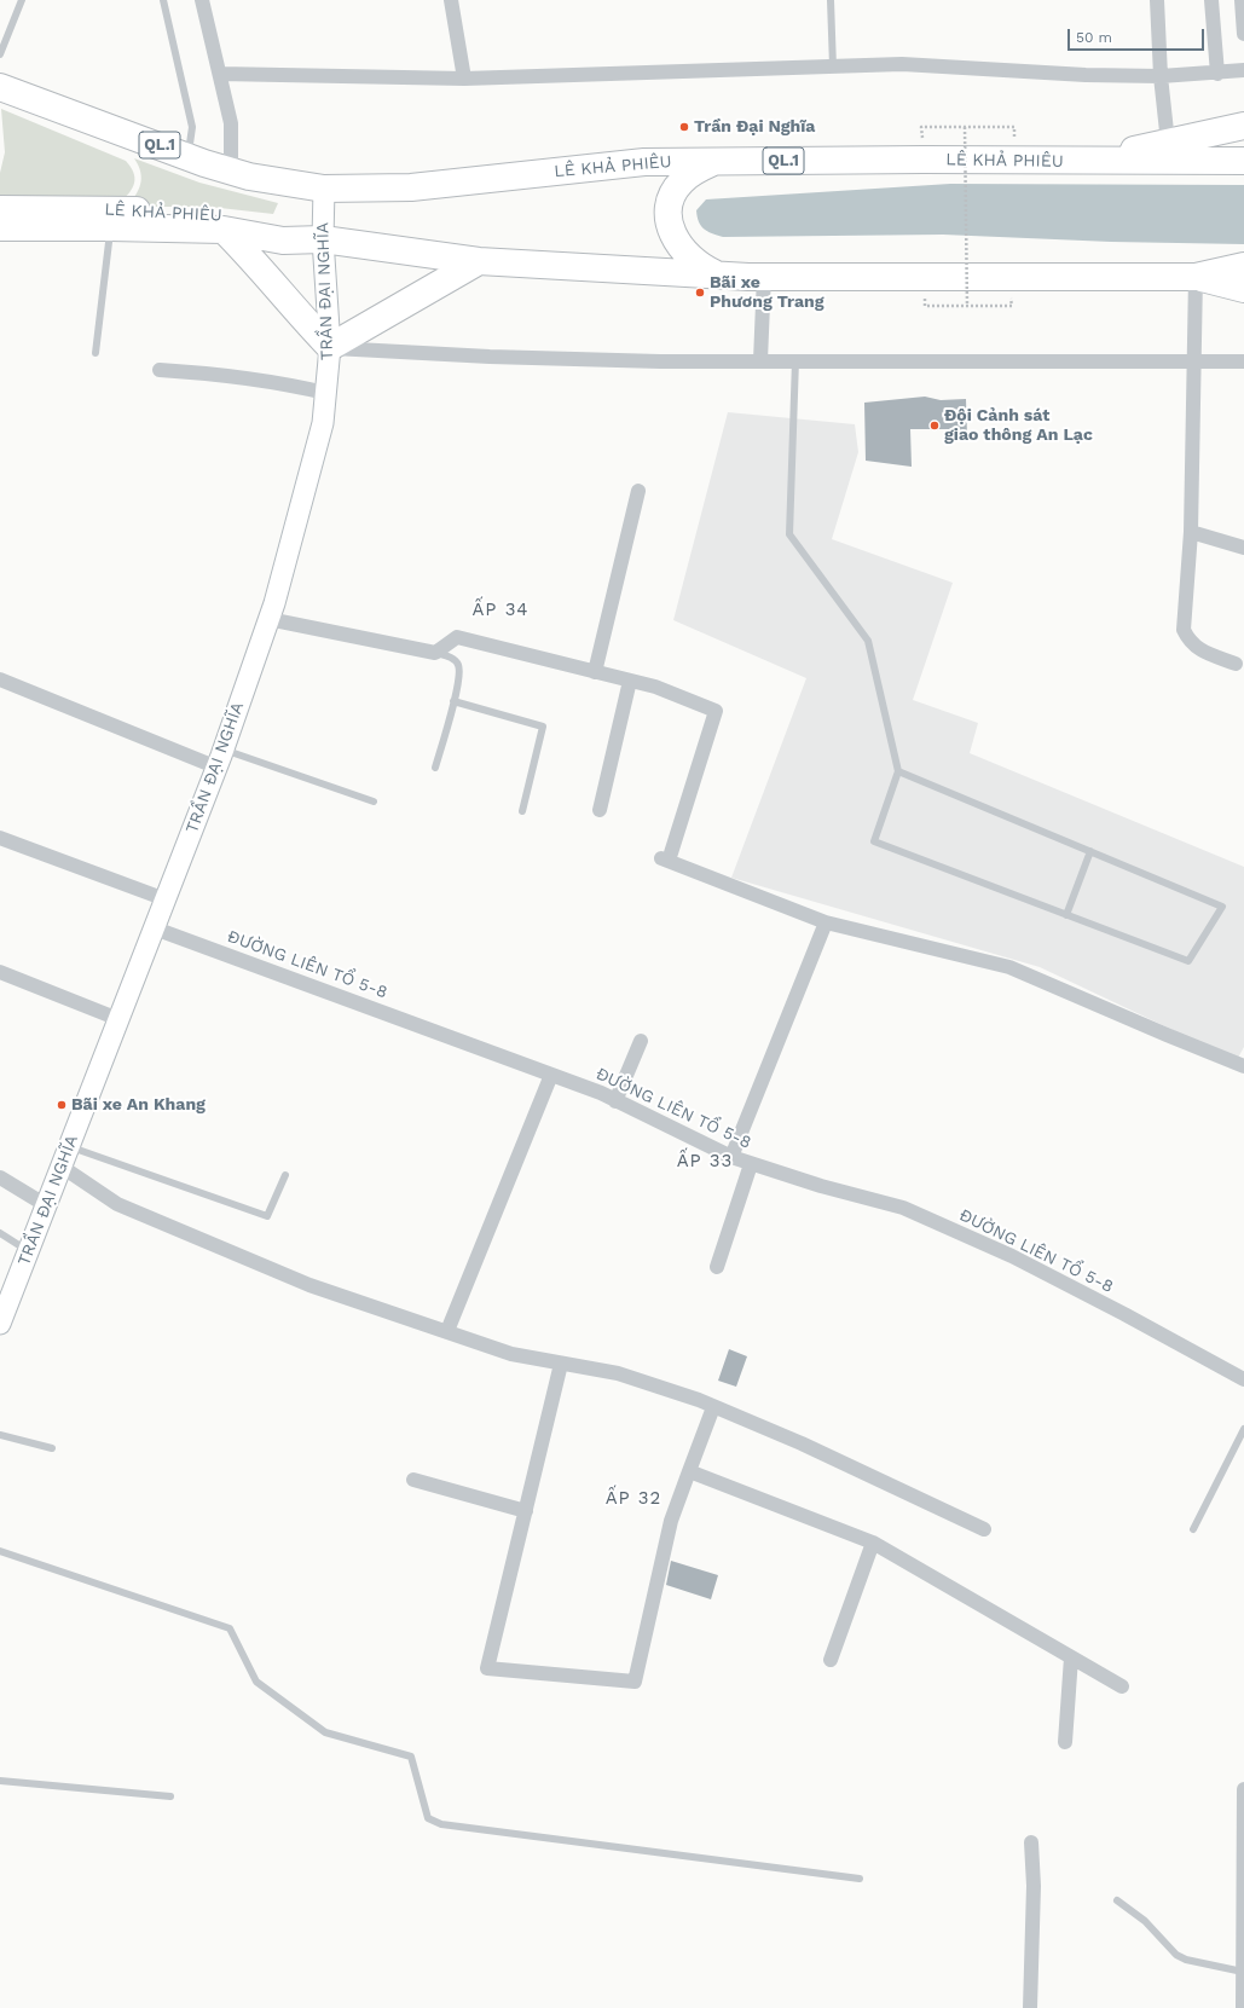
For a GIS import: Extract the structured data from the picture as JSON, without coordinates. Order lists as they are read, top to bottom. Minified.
{"streets":{"highway":["QL.1","LÊ KHẢ PHIÊU"],"main road":["TRẦN ĐẠI NGHĨA"],"street":["ĐƯỜNG LIÊN TỔ 5-8"]},"crossings":[["LÊ KHẢ PHIÊU","TRẦN ĐẠI NGHĨA"],["TRẦN ĐẠI NGHĨA","ĐƯỜNG LIÊN TỔ 5-8"]],"districts":["ẤP 34","ẤP 33","ẤP 32"],"places":["Trần Đại Nghĩa","Bãi xe Phương Trang","Đội Cảnh sát giao thông An Lạc","Bãi xe An Khang"],"scale_bar":"50 m"}
